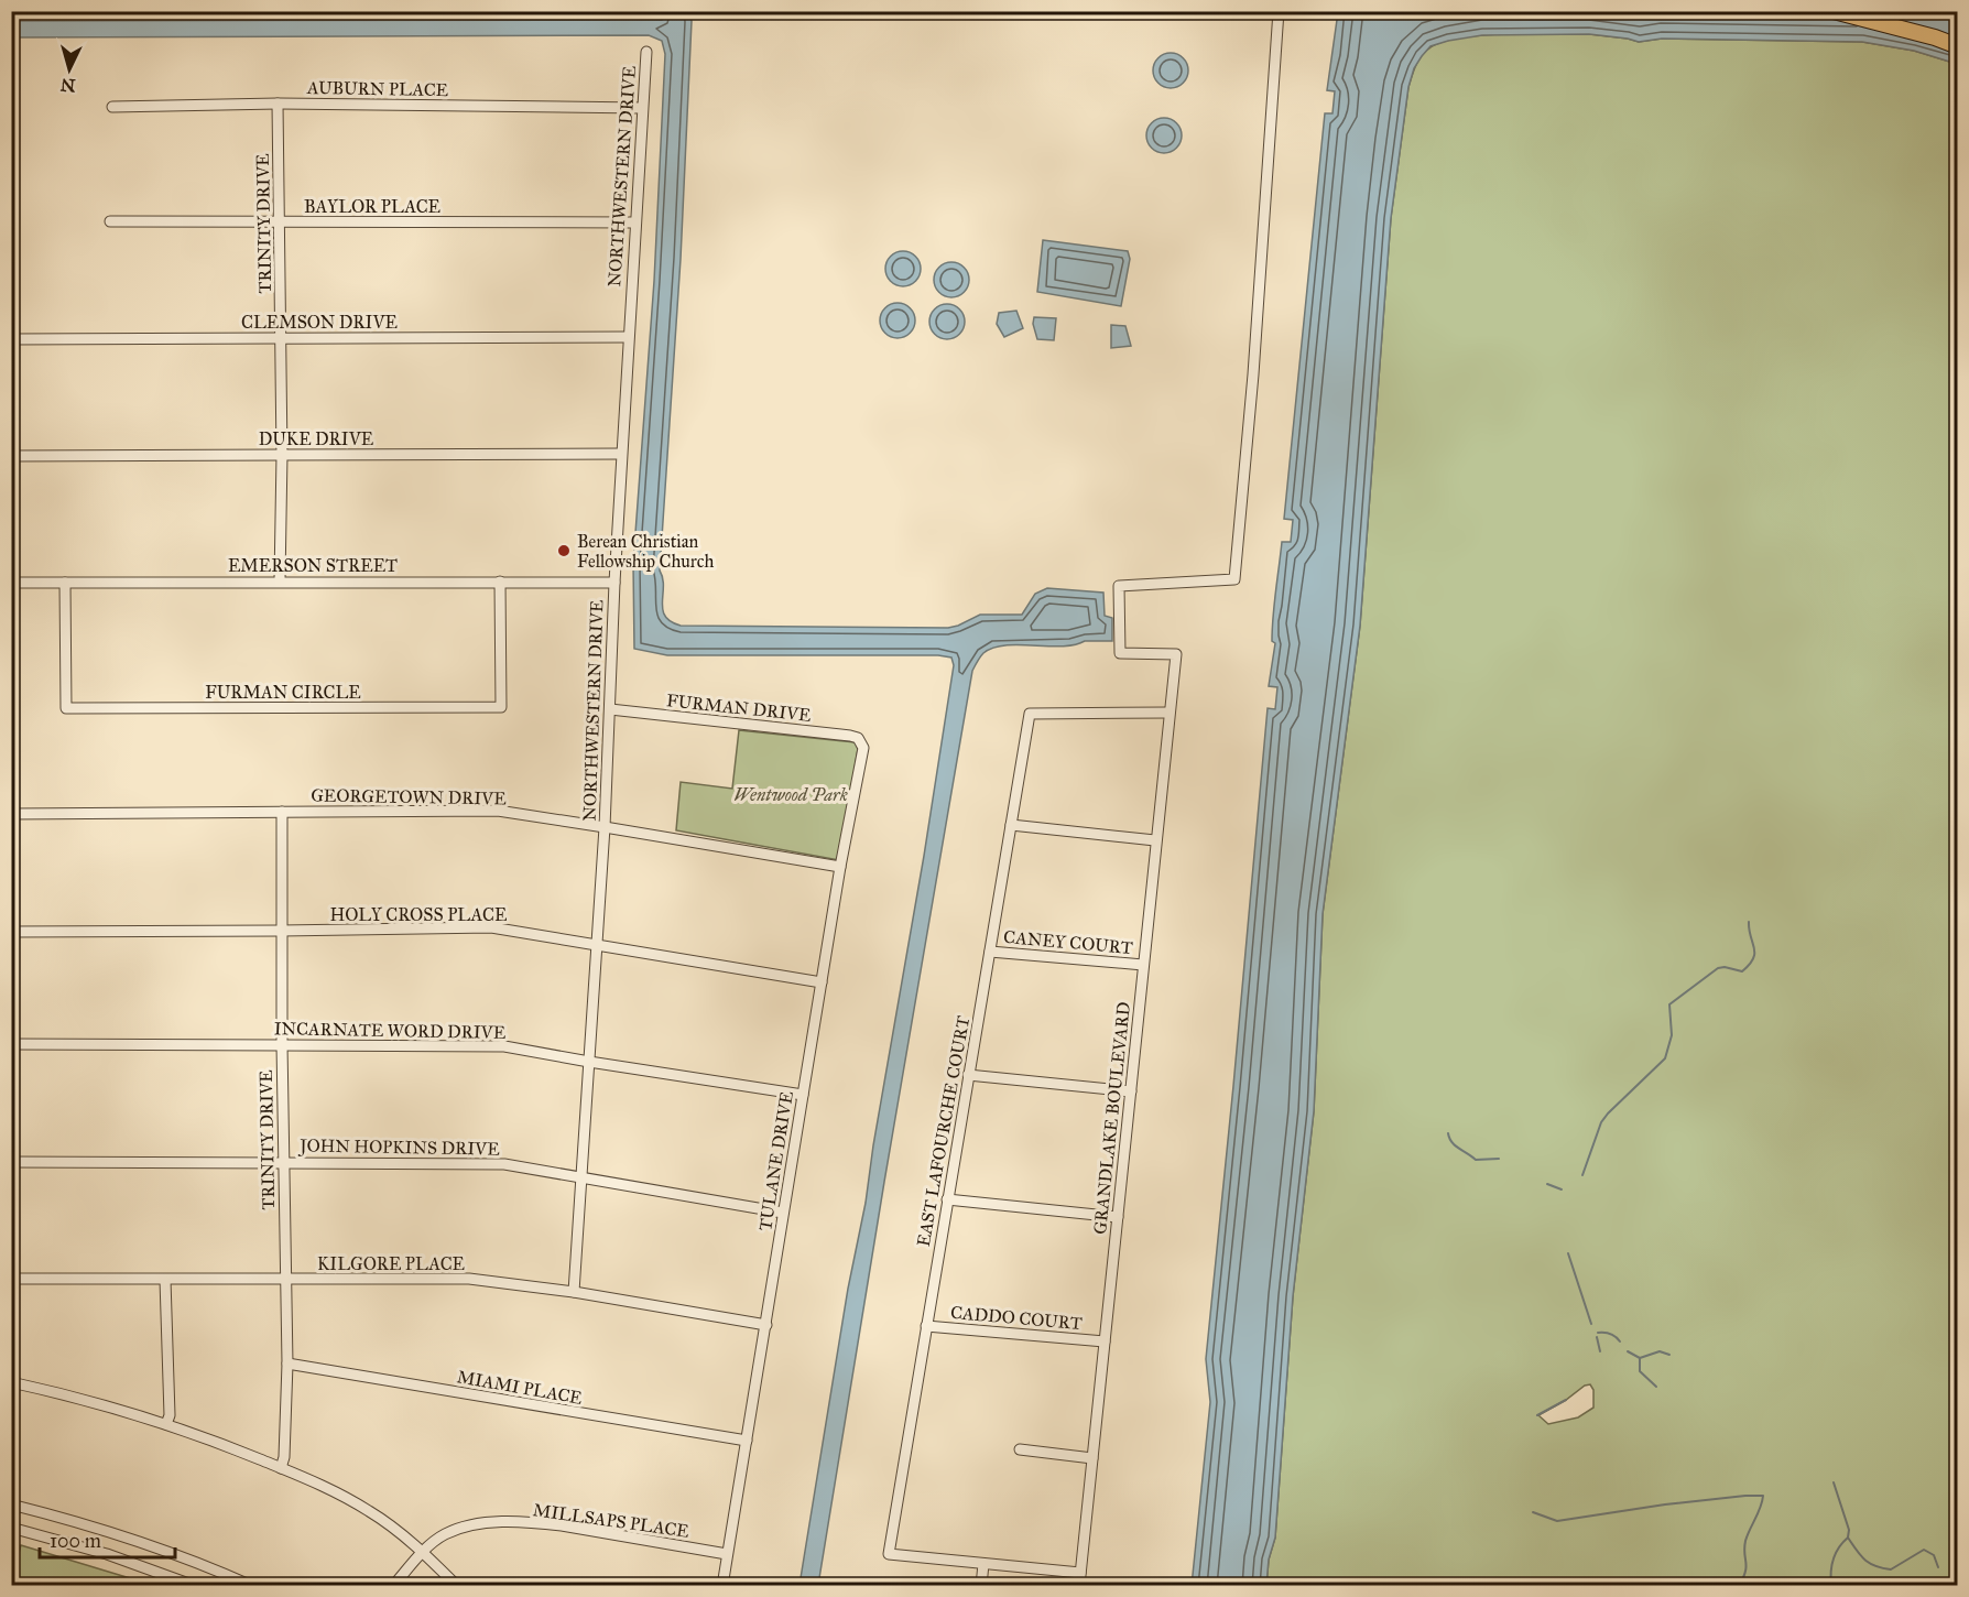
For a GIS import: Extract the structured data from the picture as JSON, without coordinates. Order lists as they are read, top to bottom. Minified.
{"streets":{"street":["AUBURN PLACE","NORTHWESTERN DRIVE","BAYLOR PLACE","TRINITY DRIVE","CLEMSON DRIVE","DUKE DRIVE","EMERSON STREET","FURMAN CIRCLE","FURMAN DRIVE","GEORGETOWN DRIVE","HOLY CROSS PLACE","CANEY COURT","INCARNATE WORD DRIVE","GRANDLAKE BOULEVARD","EAST LAFOURCHE COURT","JOHN HOPKINS DRIVE","TULANE DRIVE","KILGORE PLACE","CADDO COURT","MIAMI PLACE","MILLSAPS PLACE"]},"crossings":[["AUBURN PLACE","NORTHWESTERN DRIVE"],["AUBURN PLACE","TRINITY DRIVE"],["NORTHWESTERN DRIVE","BAYLOR PLACE"],["NORTHWESTERN DRIVE","CLEMSON DRIVE"],["NORTHWESTERN DRIVE","DUKE DRIVE"],["NORTHWESTERN DRIVE","EMERSON STREET"],["NORTHWESTERN DRIVE","FURMAN DRIVE"],["NORTHWESTERN DRIVE","GEORGETOWN DRIVE"],["NORTHWESTERN DRIVE","HOLY CROSS PLACE"],["NORTHWESTERN DRIVE","INCARNATE WORD DRIVE"],["NORTHWESTERN DRIVE","JOHN HOPKINS DRIVE"],["NORTHWESTERN DRIVE","KILGORE PLACE"],["BAYLOR PLACE","TRINITY DRIVE"],["TRINITY DRIVE","CLEMSON DRIVE"],["TRINITY DRIVE","DUKE DRIVE"],["TRINITY DRIVE","EMERSON STREET"],["TRINITY DRIVE","GEORGETOWN DRIVE"],["TRINITY DRIVE","HOLY CROSS PLACE"],["TRINITY DRIVE","INCARNATE WORD DRIVE"],["TRINITY DRIVE","JOHN HOPKINS DRIVE"],["TRINITY DRIVE","KILGORE PLACE"],["TRINITY DRIVE","MIAMI PLACE"],["EMERSON STREET","FURMAN CIRCLE"],["FURMAN DRIVE","TULANE DRIVE"],["GEORGETOWN DRIVE","TULANE DRIVE"],["HOLY CROSS PLACE","TULANE DRIVE"],["CANEY COURT","GRANDLAKE BOULEVARD"],["CANEY COURT","EAST LAFOURCHE COURT"],["INCARNATE WORD DRIVE","TULANE DRIVE"],["GRANDLAKE BOULEVARD","EAST LAFOURCHE COURT"],["GRANDLAKE BOULEVARD","CADDO COURT"],["EAST LAFOURCHE COURT","CADDO COURT"],["JOHN HOPKINS DRIVE","TULANE DRIVE"],["TULANE DRIVE","KILGORE PLACE"],["TULANE DRIVE","MIAMI PLACE"],["TULANE DRIVE","MILLSAPS PLACE"]],"parks":["Wentwood Park"],"places":["Berean Christian Fellowship Church"],"scale_bar":"100 m","north":"bottom"}
